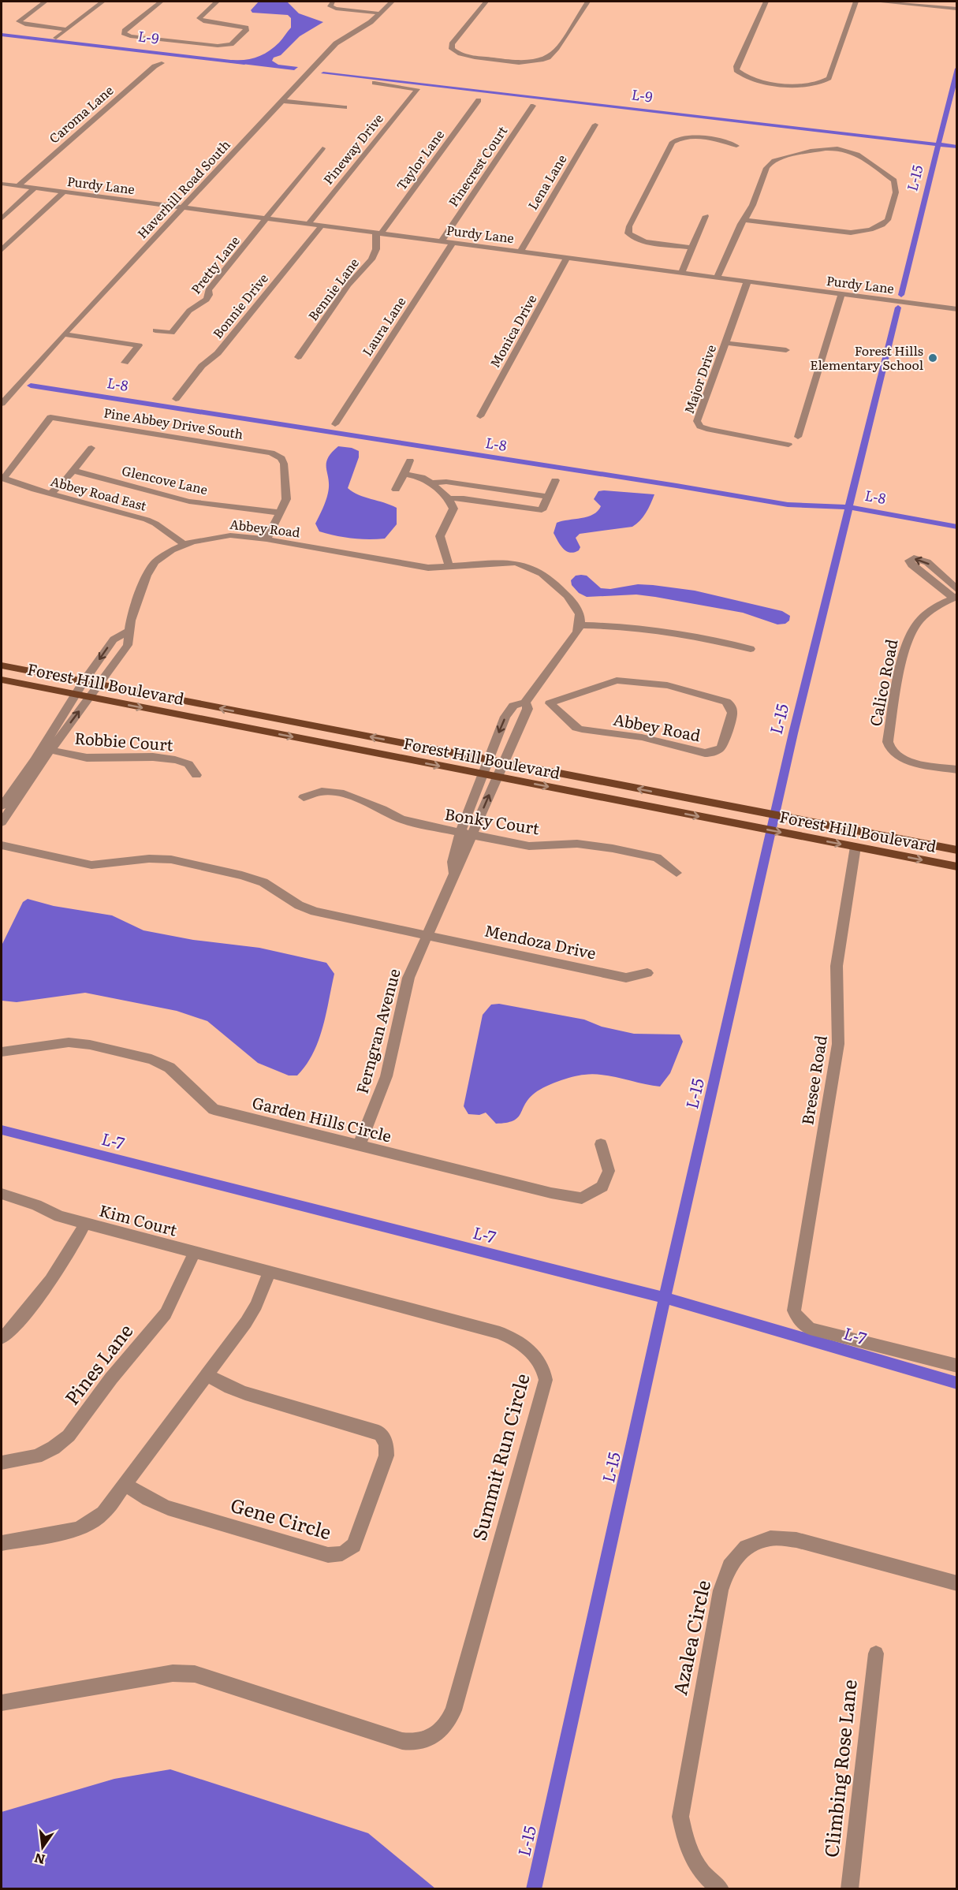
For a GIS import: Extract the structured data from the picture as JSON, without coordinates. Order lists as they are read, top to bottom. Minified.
{"streets":{"main road":["Forest Hill Boulevard"],"street":["Caroma Lane","Pineway Drive","Taylor Lane","Pinecrest Court","Lena Lane","Purdy Lane","Haverhill Road South","Pretty Lane","Bennie Lane","Bonnie Drive","Laura Lane","Monica Drive","Major Drive","Pine Abbey Drive South","Glencove Lane","Abbey Road East","Abbey Road","Calico Road","Robbie Court","Bonky Court","Mendoza Drive","Ferngran Avenue","Bresee Road","Garden Hills Circle","Kim Court","Pines Lane","Summit Run Circle","Gene Circle","Azalea Circle","Climbing Rose Lane"]},"crossings":[["Caroma Lane","Purdy Lane"],["Pineway Drive","Purdy Lane"],["Taylor Lane","Purdy Lane"],["Taylor Lane","Bennie Lane"],["Pinecrest Court","Purdy Lane"],["Lena Lane","Purdy Lane"],["Purdy Lane","Haverhill Road South"],["Purdy Lane","Pretty Lane"],["Purdy Lane","Bennie Lane"],["Purdy Lane","Bonnie Drive"],["Purdy Lane","Laura Lane"],["Purdy Lane","Monica Drive"],["Purdy Lane","Major Drive"],["Pine Abbey Drive South","Glencove Lane"],["Pine Abbey Drive South","Abbey Road East"],["Pine Abbey Drive South","Abbey Road"],["Abbey Road East","Abbey Road"],["Abbey Road","Forest Hill Boulevard"],["Forest Hill Boulevard","Ferngran Avenue"],["Forest Hill Boulevard","Bresee Road"],["Bonky Court","Ferngran Avenue"],["Mendoza Drive","Ferngran Avenue"],["Ferngran Avenue","Garden Hills Circle"],["Kim Court","Pines Lane"],["Kim Court","Summit Run Circle"]],"water":["L-9","L-15","L-8","L-7"],"places":["Forest Hills Elementary School"],"north":"bottom"}
